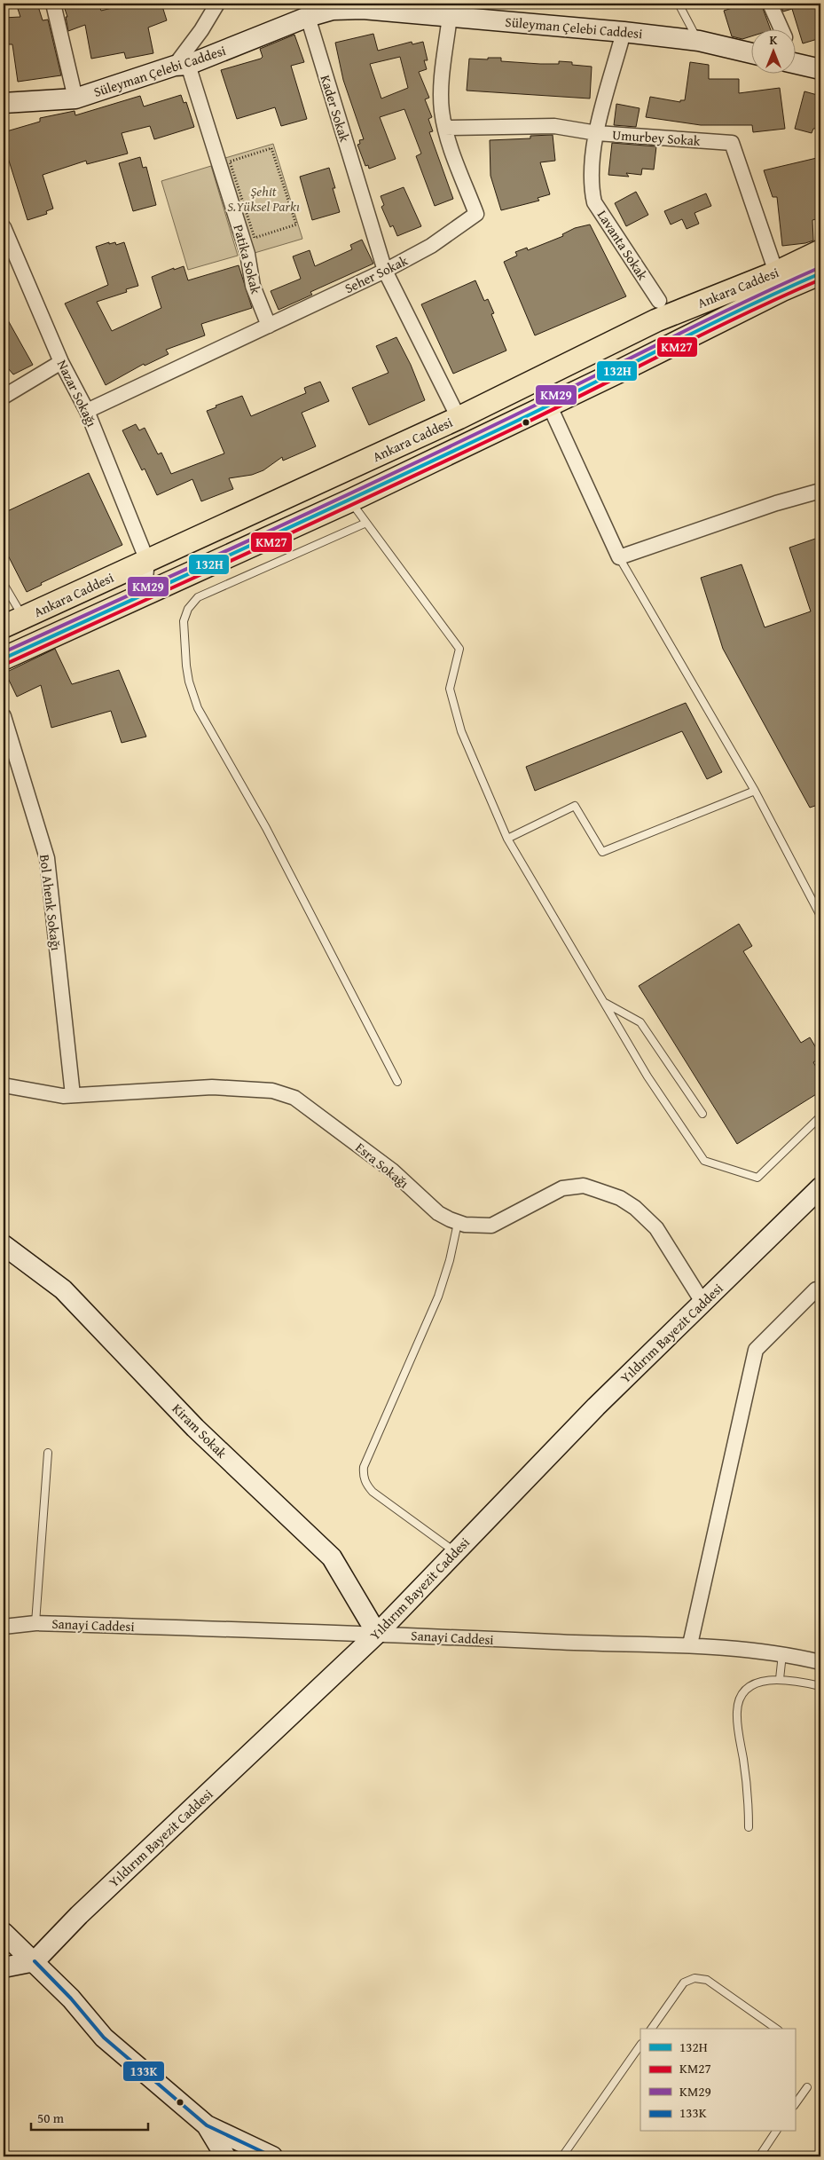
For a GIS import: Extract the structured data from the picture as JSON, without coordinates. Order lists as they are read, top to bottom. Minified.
{"streets":{"main road":["Ankara Caddesi"],"street":["Süleyman Çelebi Caddesi","Kader Sokak","Umurbey Sokak","Lavanta Sokak","Patika Sokak","Seher Sokak","Nazar Sokağı","Bol Ahenk Sokağı","Esra Sokağı","Yıldırım Bayezit Caddesi","Kiram Sokak","Sanayi Caddesi"]},"crossings":[["Süleyman Çelebi Caddesi","Kader Sokak"],["Süleyman Çelebi Caddesi","Lavanta Sokak"],["Süleyman Çelebi Caddesi","Patika Sokak"],["Süleyman Çelebi Caddesi","Seher Sokak"],["Kader Sokak","Seher Sokak"],["Kader Sokak","Ankara Caddesi"],["Umurbey Sokak","Lavanta Sokak"],["Umurbey Sokak","Seher Sokak"],["Umurbey Sokak","Ankara Caddesi"],["Patika Sokak","Seher Sokak"],["Seher Sokak","Nazar Sokağı"],["Ankara Caddesi","Nazar Sokağı"],["Bol Ahenk Sokağı","Esra Sokağı"],["Esra Sokağı","Yıldırım Bayezit Caddesi"],["Yıldırım Bayezit Caddesi","Kiram Sokak"],["Yıldırım Bayezit Caddesi","Sanayi Caddesi"],["Kiram Sokak","Sanayi Caddesi"]],"parks":["Şehit S.Yüksel Parkı"],"lines":["transit line KM29","transit line 132H","transit line KM27","transit line 133K"],"legend":["132H","KM27","KM29","133K"],"scale_bar":"50 m","north":"top"}
